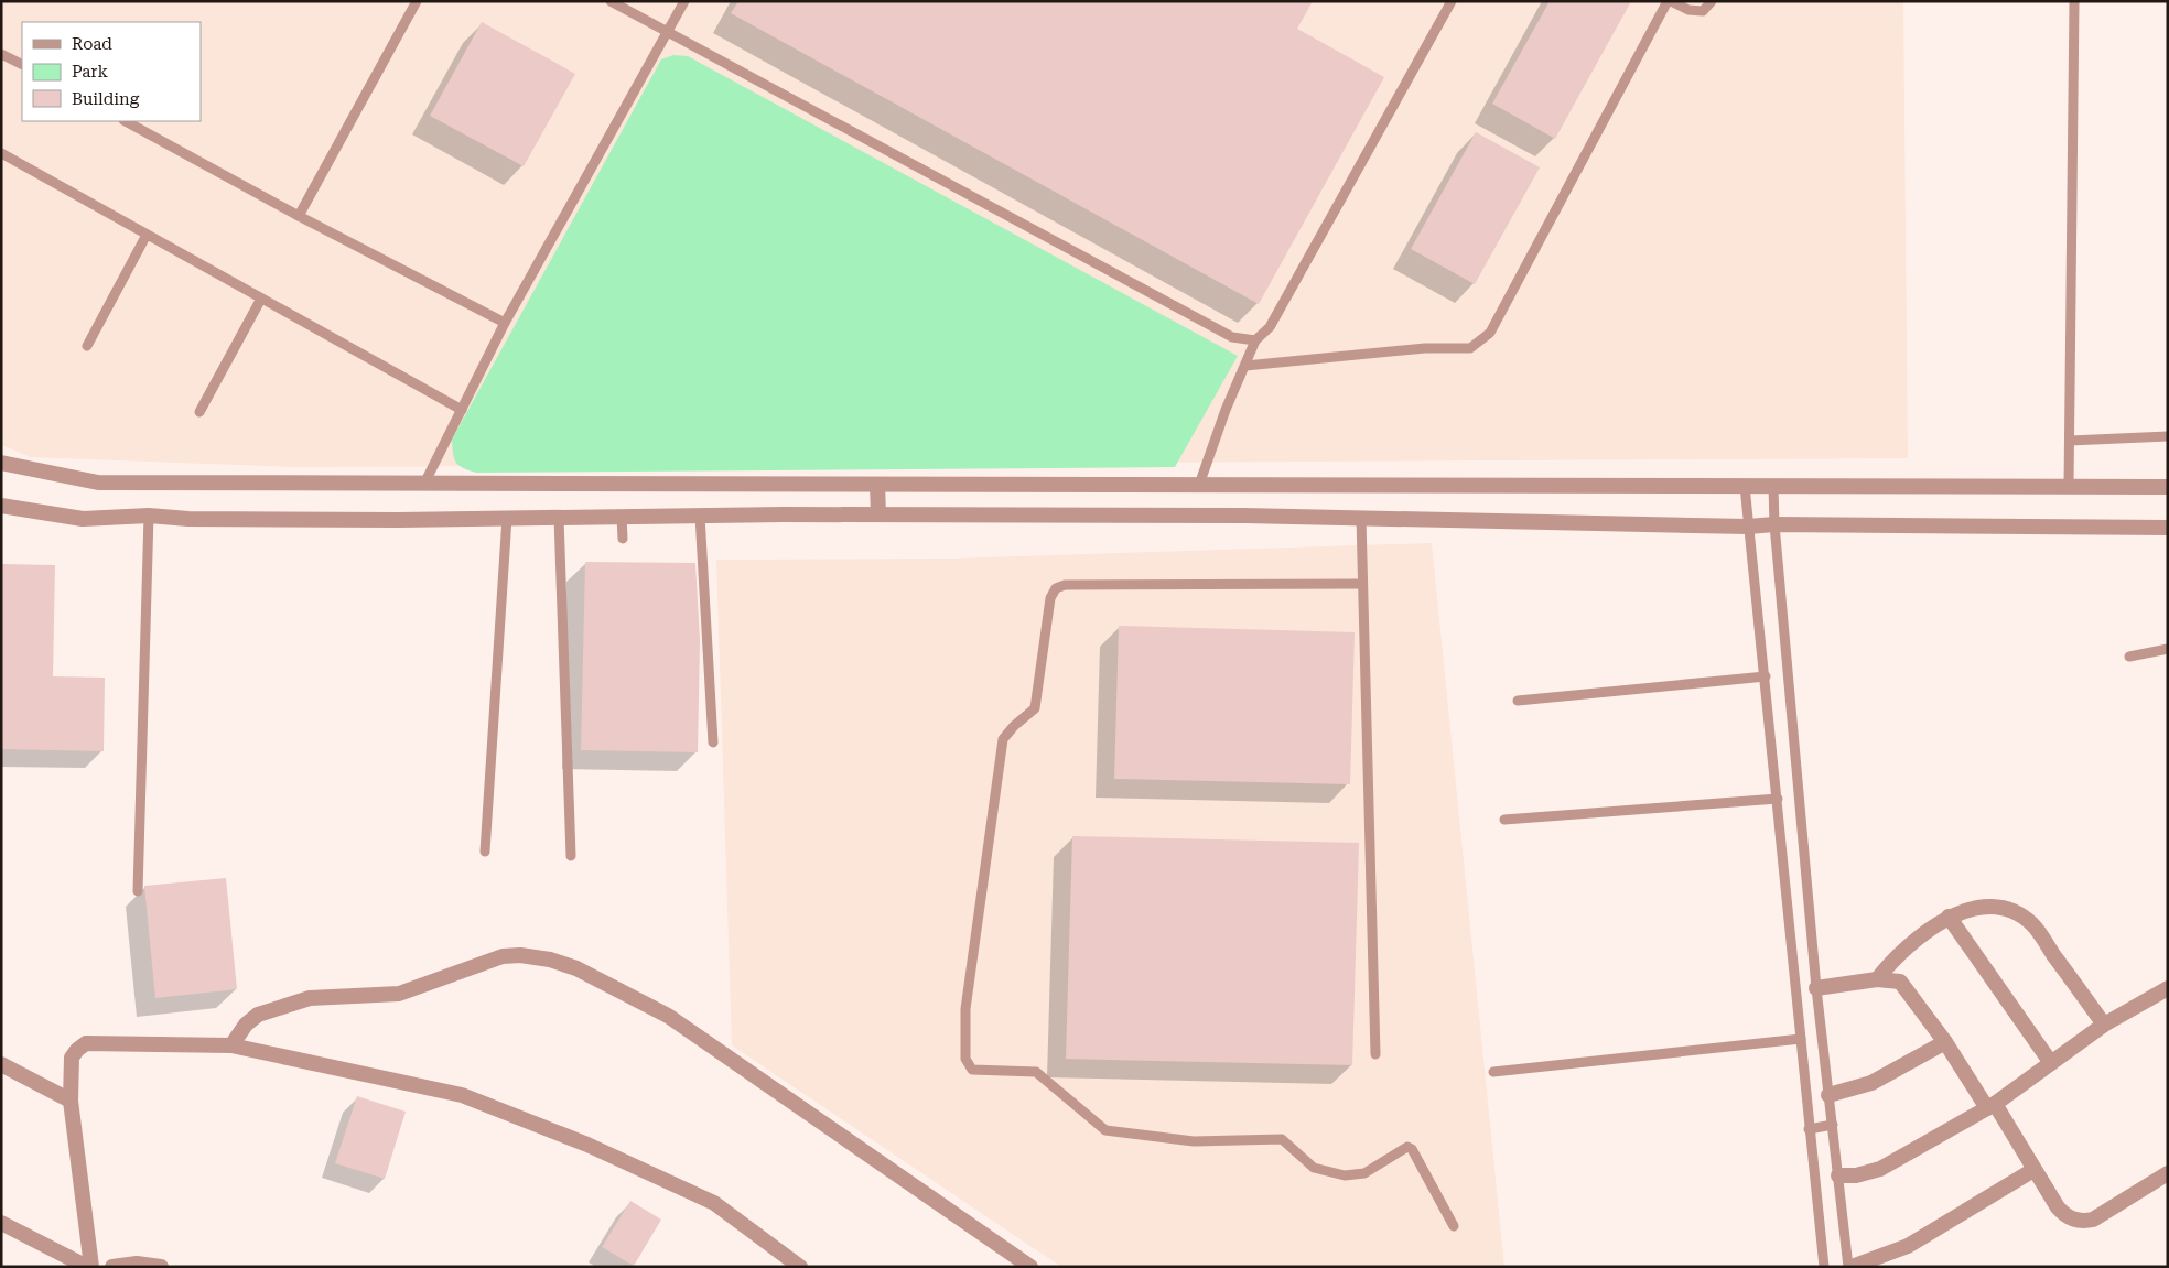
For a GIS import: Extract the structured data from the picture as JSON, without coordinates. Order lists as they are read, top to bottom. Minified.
{"legend":["Road","Park","Building"]}
